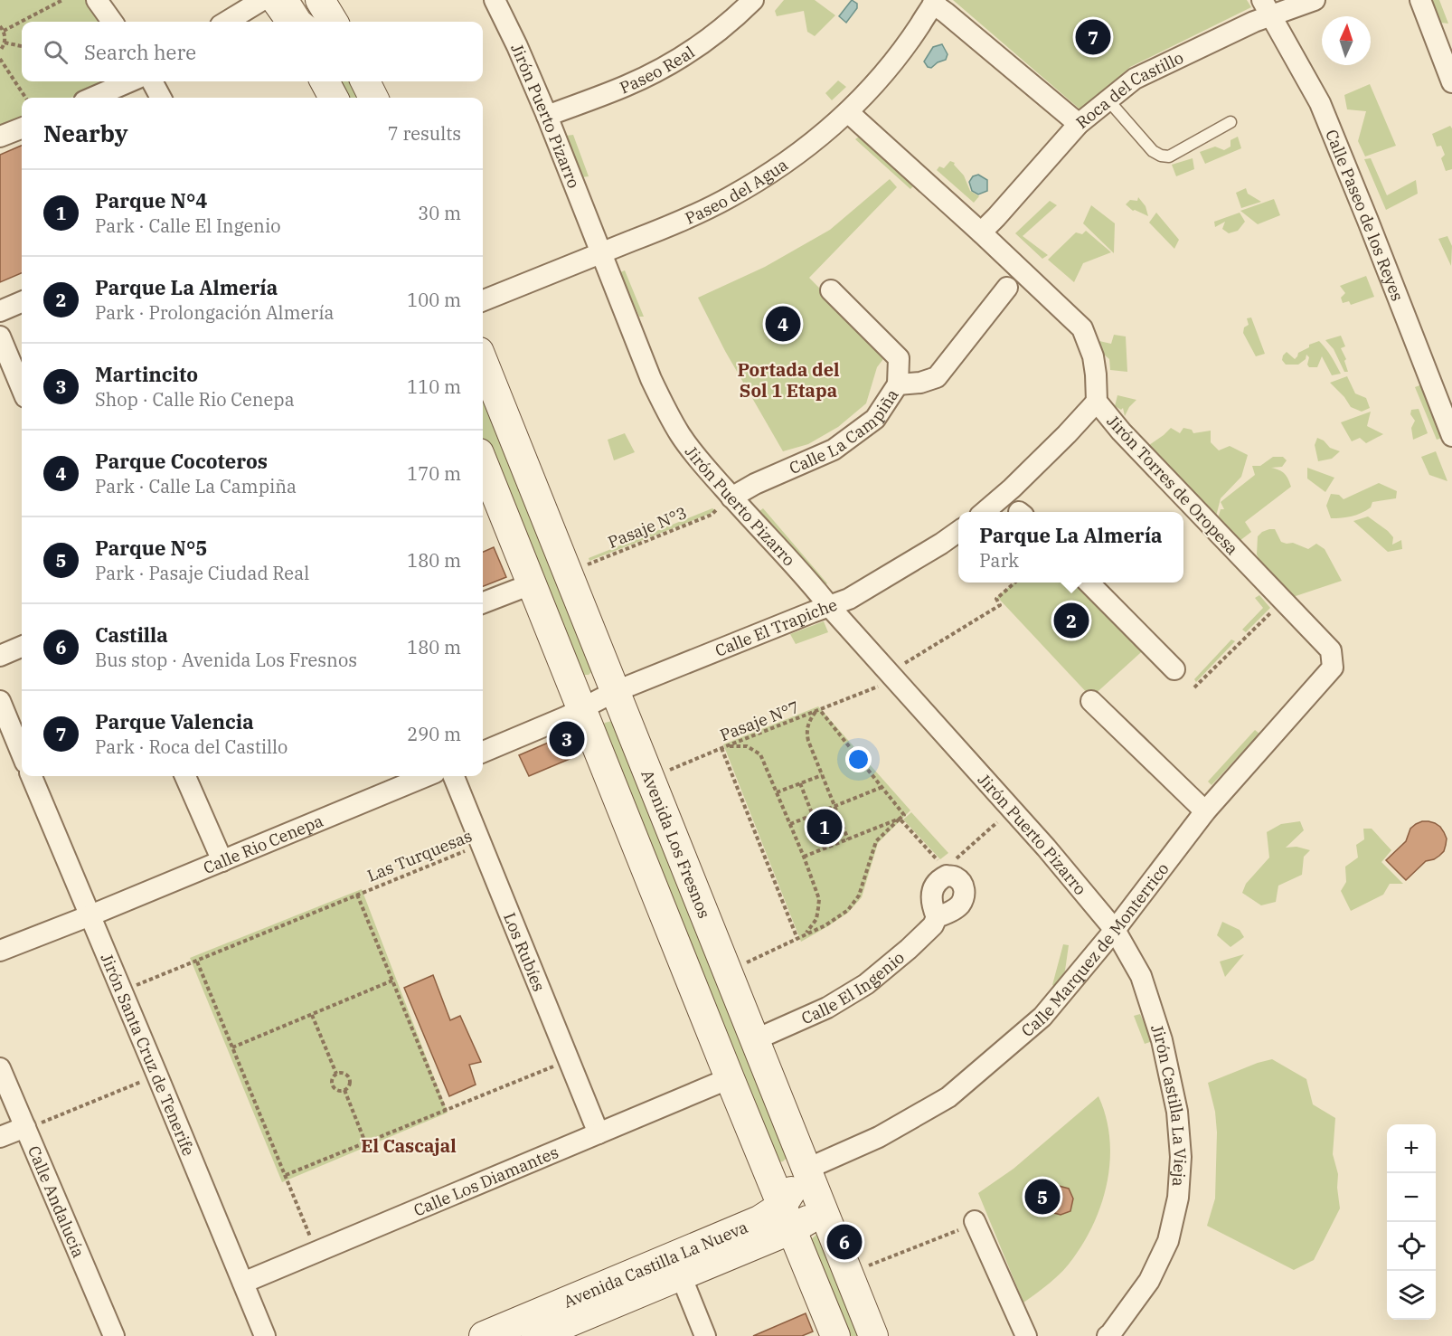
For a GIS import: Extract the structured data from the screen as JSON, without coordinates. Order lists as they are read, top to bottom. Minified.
{"streets":{"main road":["Avenida Los Fresnos","Avenida Castilla La Nueva"],"street":["Paseo Real","Roca del Castillo","Jirón Puerto Pizarro","Paseo del Agua","Calle Paseo de los Reyes","Calle La Campiña","Jirón Torres de Oropesa","Calle El Trapiche","Calle Rio Cenepa","Calle Marquez de Monterrico","Los Rubíes","Calle El Ingenio","Jirón Santa Cruz de Tenerife","Jirón Castilla La Vieja","Calle Los Diamantes","Calle Andalucía"],"path":["Pasaje N°3","Pasaje N°7","Las Turquesas"]},"crossings":[["Paseo Real","Jirón Puerto Pizarro"],["Roca del Castillo","Calle Paseo de los Reyes"],["Roca del Castillo","Jirón Torres de Oropesa"],["Jirón Puerto Pizarro","Paseo del Agua"],["Jirón Puerto Pizarro","Calle La Campiña"],["Jirón Puerto Pizarro","Pasaje N°3"],["Jirón Puerto Pizarro","Calle El Trapiche"],["Jirón Puerto Pizarro","Calle Marquez de Monterrico"],["Jirón Puerto Pizarro","Jirón Castilla La Vieja"],["Paseo del Agua","Jirón Torres de Oropesa"],["Calle La Campiña","Pasaje N°3"],["Jirón Torres de Oropesa","Calle Marquez de Monterrico"],["Pasaje N°3","Avenida Los Fresnos"],["Calle El Trapiche","Avenida Los Fresnos"],["Pasaje N°7","Avenida Los Fresnos"],["Calle Rio Cenepa","Jirón Santa Cruz de Tenerife"],["Avenida Los Fresnos","Calle Marquez de Monterrico"],["Avenida Los Fresnos","Calle El Ingenio"],["Avenida Los Fresnos","Avenida Castilla La Nueva"],["Las Turquesas","Los Rubíes"],["Calle Marquez de Monterrico","Jirón Castilla La Vieja"],["Los Rubíes","Calle Los Diamantes"],["Jirón Santa Cruz de Tenerife","Calle Los Diamantes"]],"districts":["Portada del Sol 1 Etapa","El Cascajal"],"north":"top","page":{"pins":["7","4","2","3","1","5","6"],"search":"Search here","heading":["Nearby","7 results"],"list":[{"mark":"1","name":"Parque N°4","note":"Park · Calle El Ingenio","value":"30 m"},{"mark":"2","name":"Parque La Almería","note":"Park · Prolongación Almería","value":"100 m"},{"mark":"3","name":"Martincito","note":"Shop · Calle Rio Cenepa","value":"110 m"},{"mark":"4","name":"Parque Cocoteros","note":"Park · Calle La Campiña","value":"170 m"},{"mark":"5","name":"Parque N°5","note":"Park · Pasaje Ciudad Real","value":"180 m"},{"mark":"6","name":"Castilla","note":"Bus stop · Avenida Los Fresnos","value":"180 m"},{"mark":"7","name":"Parque Valencia","note":"Park · Roca del Castillo","value":"290 m"}],"popup":["Parque La Almería","Park"],"map_buttons":["+","−"]}}
